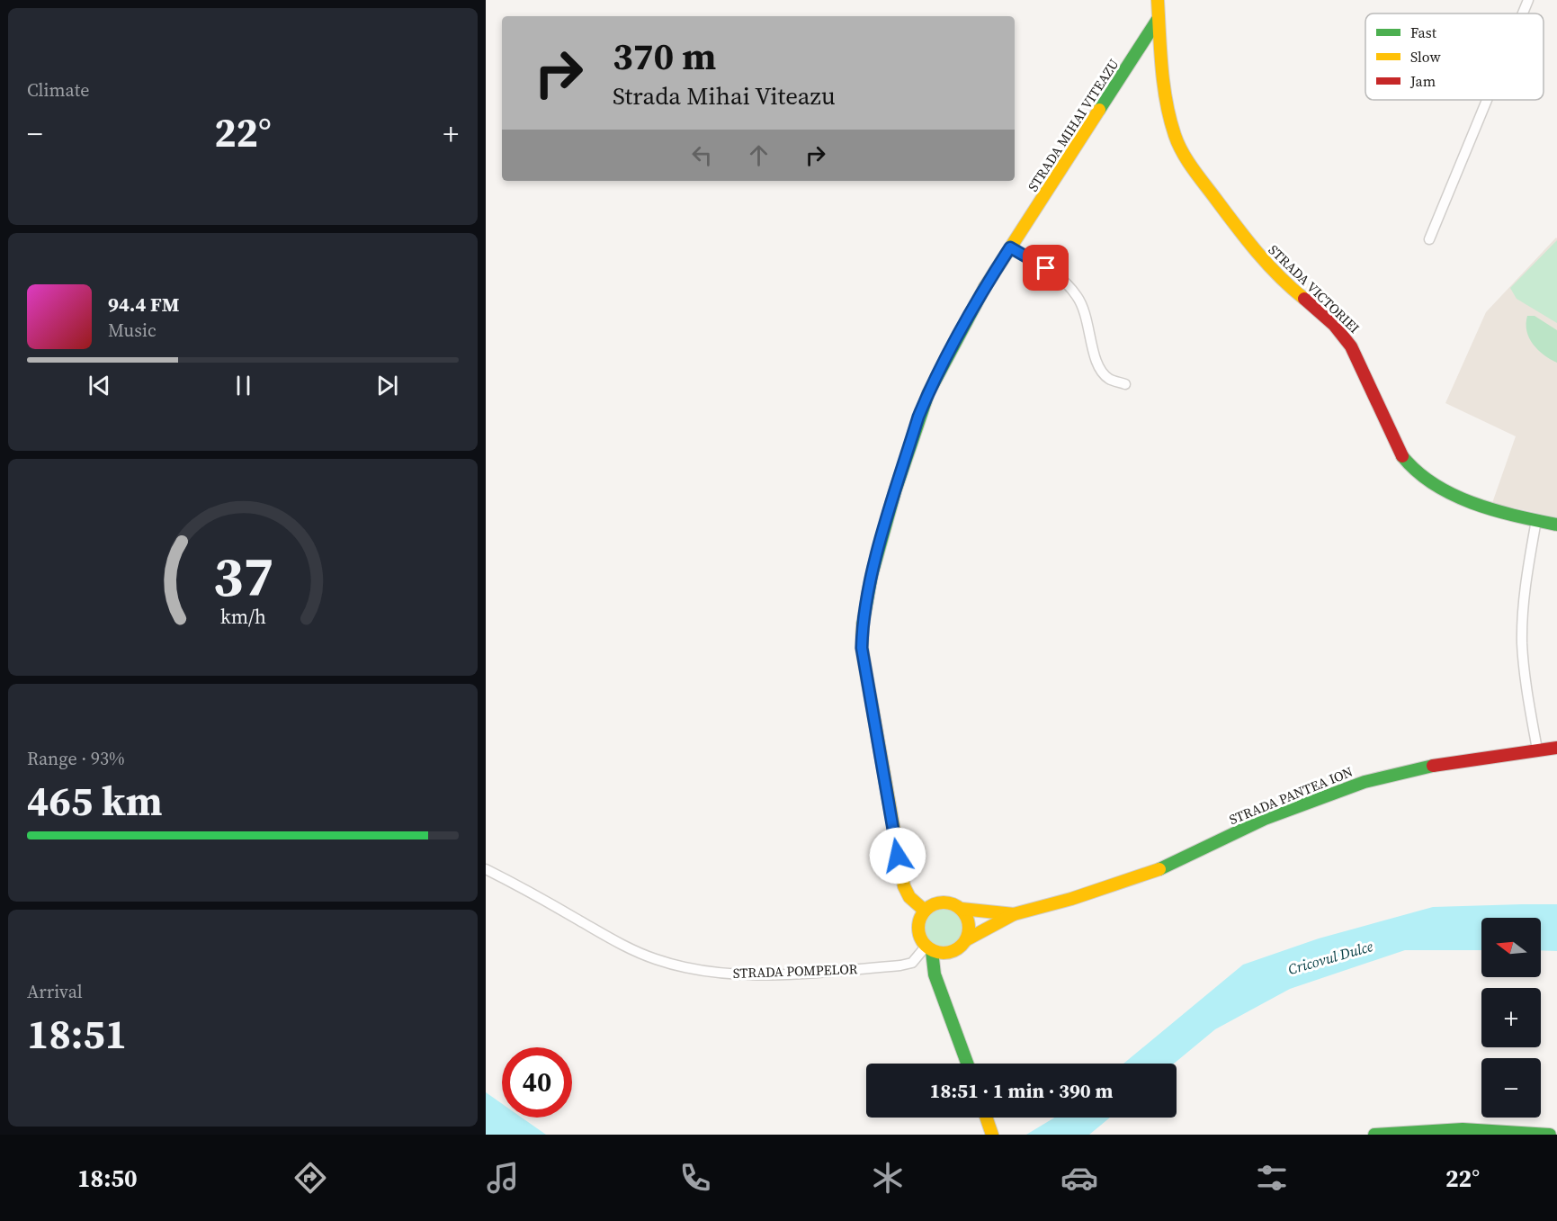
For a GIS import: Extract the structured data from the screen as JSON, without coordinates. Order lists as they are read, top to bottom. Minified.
{"streets":{"street":["STRADA MIHAI VITEAZU","STRADA VICTORIEI","STRADA PANTEA ION","STRADA POMPELOR"]},"crossings":[["STRADA MIHAI VITEAZU","STRADA VICTORIEI"],["STRADA MIHAI VITEAZU","STRADA PANTEA ION"],["STRADA MIHAI VITEAZU","STRADA POMPELOR"],["STRADA PANTEA ION","STRADA POMPELOR"]],"water":["Cricovul Dulce"],"legend":["Fast","Slow","Jam"],"north":"left","page":{"tile":["Climate",["Range · 93%","465 km"],["Arrival","18:51"]],"turn":["370 m","Strada Mihai Viteazu"],"heat":["−","22°","+"],"song":["94.4 FM","Music"],"map_buttons":["+","−"],"limit":"40","trip":"18:51 · 1 min · 390 m","tabs":["18:50","22°"],"gauge":["37","km/h"]}}
